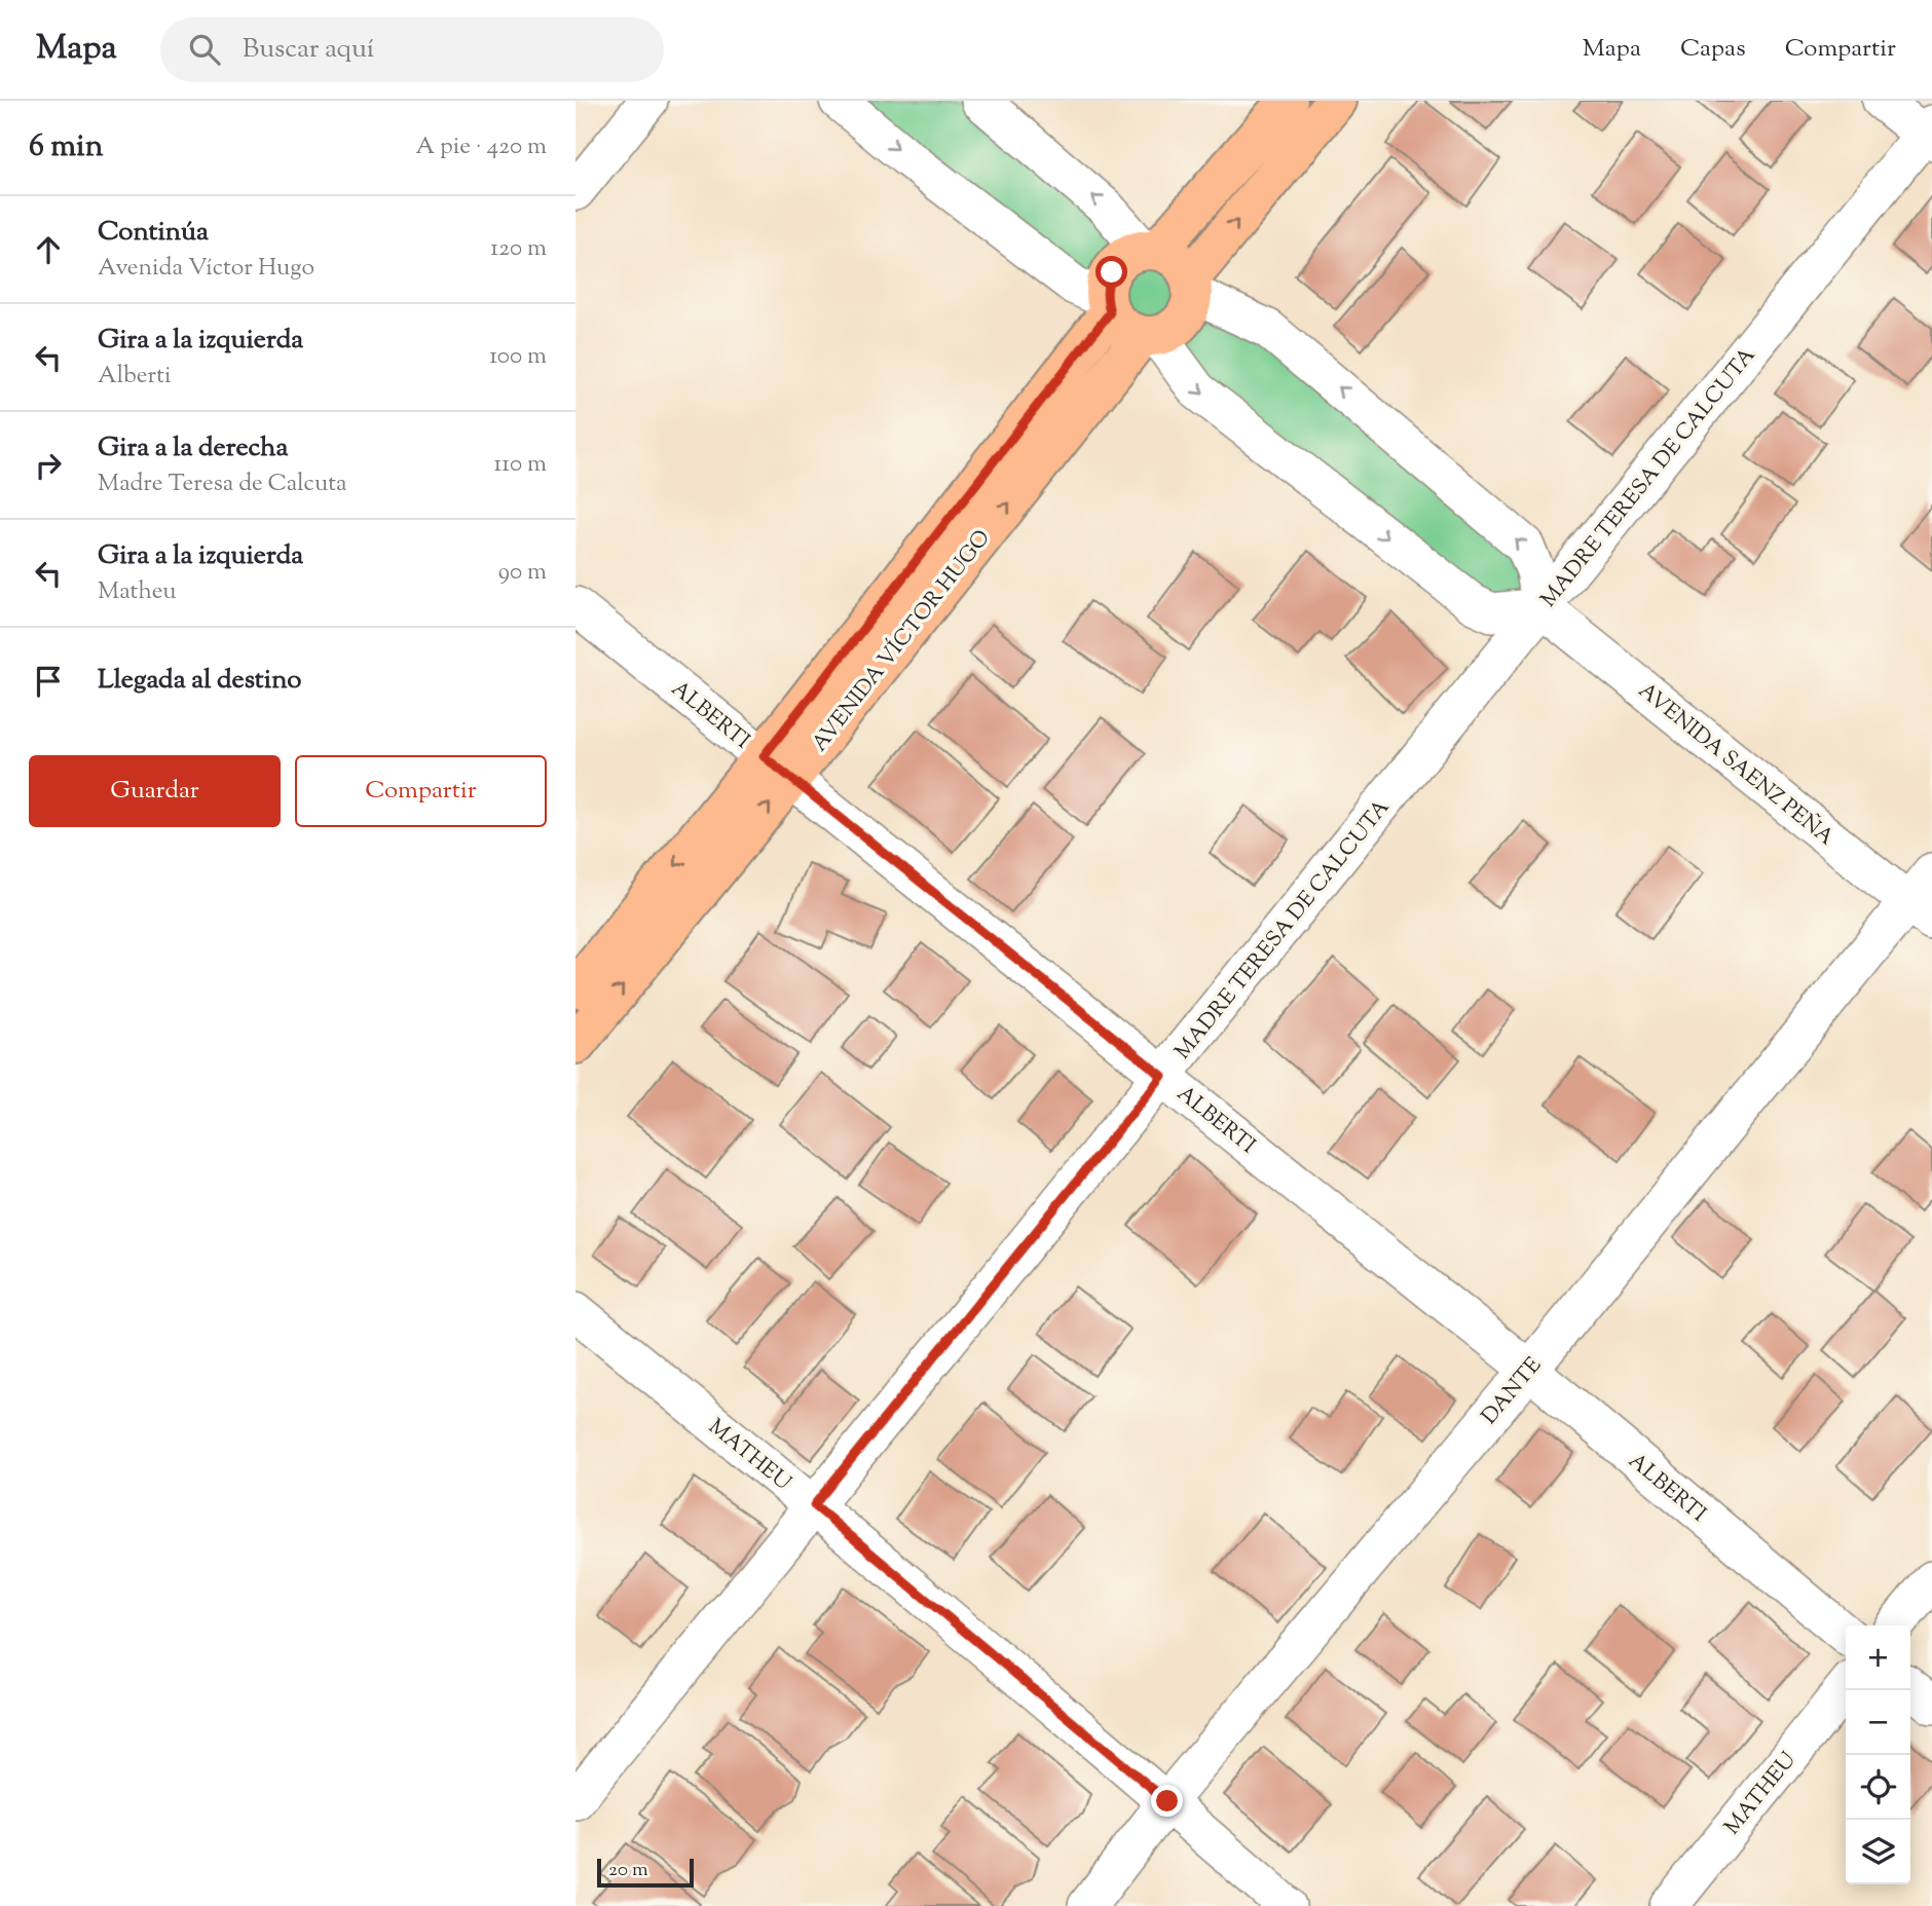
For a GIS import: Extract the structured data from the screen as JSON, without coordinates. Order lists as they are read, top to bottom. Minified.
{"streets":{"main road":["AVENIDA VÍCTOR HUGO"],"street":["MADRE TERESA DE CALCUTA","ALBERTI","AVENIDA SAENZ PEÑA","DANTE","MATHEU"]},"crossings":[["MADRE TERESA DE CALCUTA","ALBERTI"],["MADRE TERESA DE CALCUTA","AVENIDA SAENZ PEÑA"],["MADRE TERESA DE CALCUTA","MATHEU"],["AVENIDA VÍCTOR HUGO","ALBERTI"],["ALBERTI","DANTE"],["AVENIDA SAENZ PEÑA","DANTE"],["DANTE","MATHEU"]],"scale_bar":"20 m","page":{"header":"Mapa","search":"Buscar aquí","nav":["Mapa","Capas","Compartir"],"heading":["6 min","A pie · 420 m"],"list":[["Continúa","Avenida Víctor Hugo","120 m"],["Gira a la izquierda","Alberti","100 m"],["Gira a la derecha","Madre Teresa de Calcuta","110 m"],["Gira a la izquierda","Matheu","90 m"],"Llegada al destino"],"buttons":["Guardar","Compartir"],"map_buttons":["+","−"],"scale":"20 m"}}
